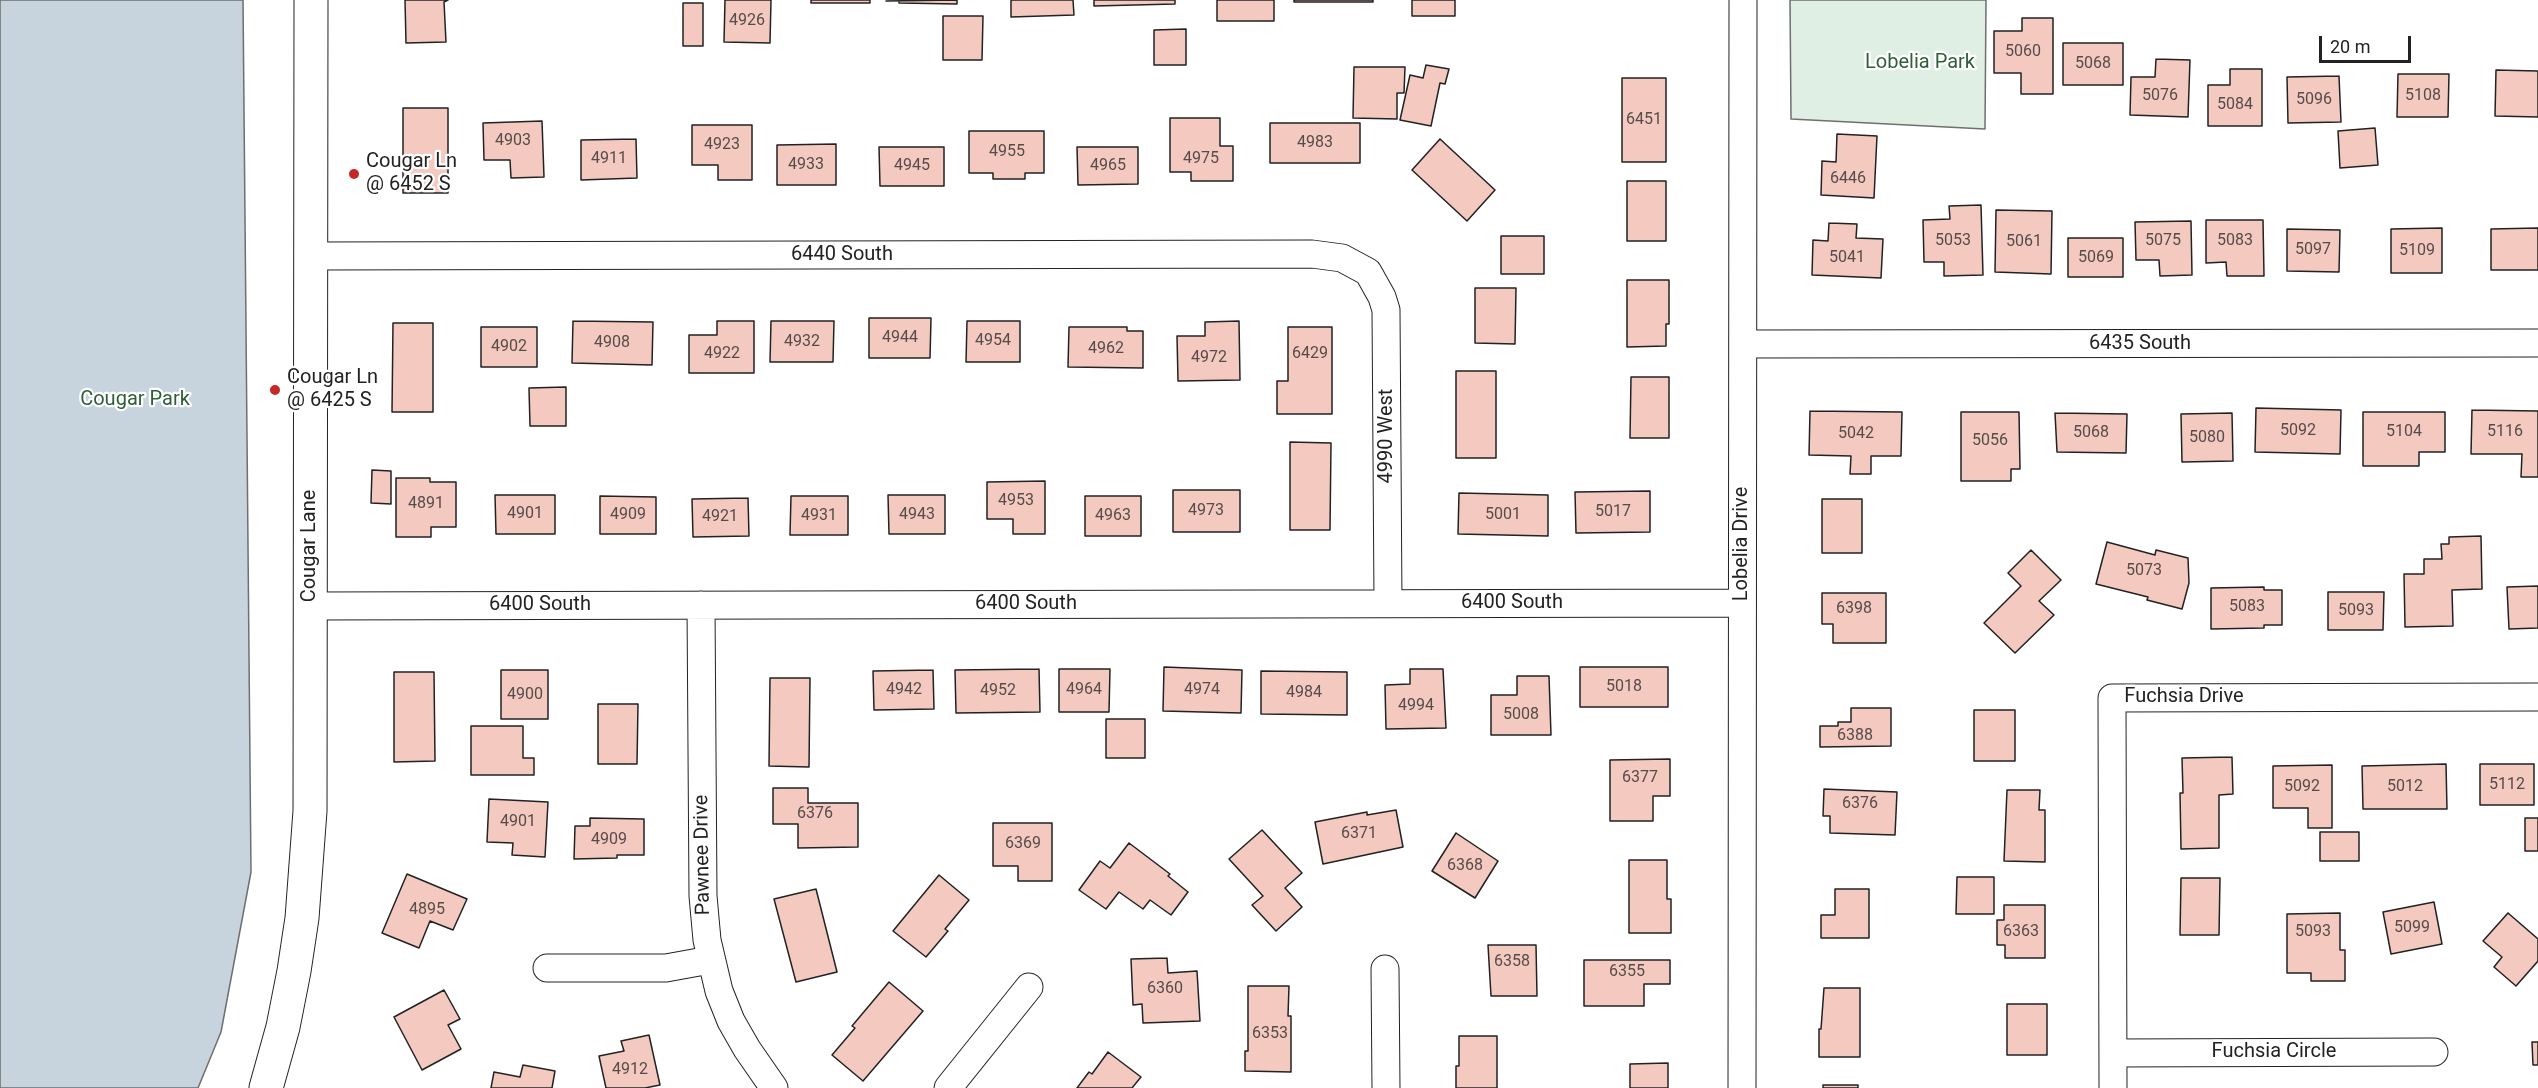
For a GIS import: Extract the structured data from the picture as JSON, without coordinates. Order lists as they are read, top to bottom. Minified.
{"streets":{"main road":["Cougar Lane"],"street":["6440 South","6435 South","4990 West","Lobelia Drive","6400 South","Fuchsia Drive","Pawnee Drive","Fuchsia Circle"]},"crossings":[["6440 South","4990 West"],["6440 South","Cougar Lane"],["6435 South","Lobelia Drive"],["4990 West","6400 South"],["Lobelia Drive","6400 South"],["Cougar Lane","6400 South"],["6400 South","Pawnee Drive"],["Fuchsia Drive","Fuchsia Circle"]],"parks":["Lobelia Park","Cougar Park"],"places":["Cougar Ln @ 6452 S","Cougar Ln @ 6425 S"],"house_numbers":["4926","5060","5068","5076","5108","5096","5084","6451","4903","4983","4923","4955","4911","4975","4933","4945","4965","6446","5053","5075","5083","5061","5097","5109","5041","5069","4944","4954","4932","4908","4902","4962","4922","6429","4972","5092","5104","5116","5068","5042","5080","5056","4953","4891","4973","5017","4901","4909","4943","5001","4931","4963","4921","5073","5083","6398","5093","5018","4942","4964","4974","4952","4984","4900","4994","5008","6388","6377","5112","5092","5012","6376","6376","4901","6371","4909","6369","6368","4895","5099","6363","5093","6358","6355","6360","6353","4912"],"scale_bar":"20 m"}
